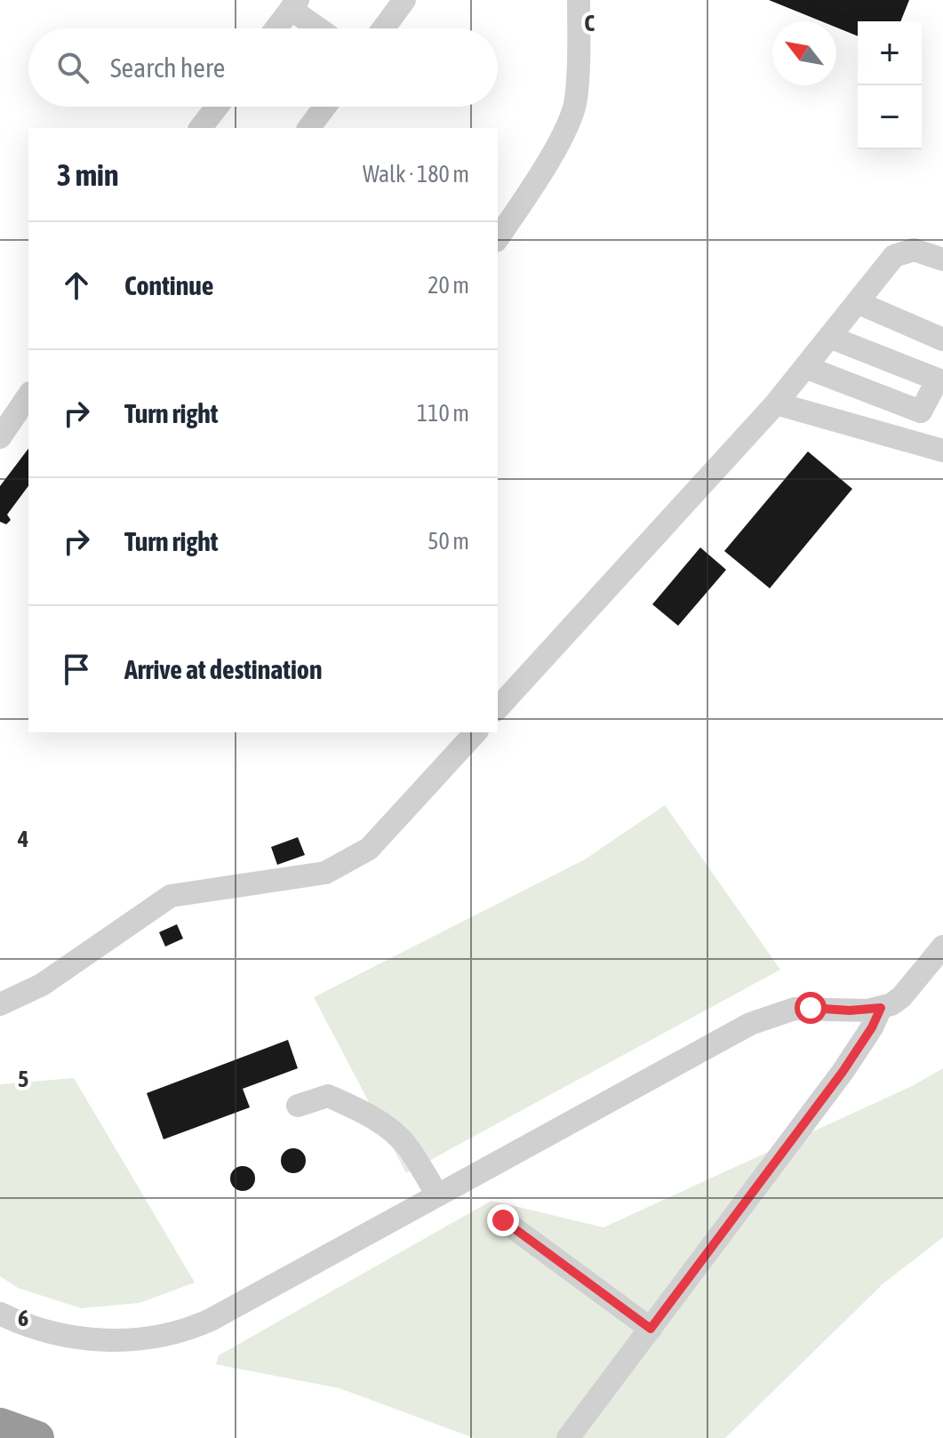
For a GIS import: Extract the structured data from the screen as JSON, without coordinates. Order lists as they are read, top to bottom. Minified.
{"north":"top left","page":{"map_buttons":["+","−"],"search":"Search here","heading":["3 min","Walk · 180 m"],"list":[["Continue","20 m"],["Turn right","110 m"],["Turn right","50 m"],"Arrive at destination"]},"grid":{"columns":["C"],"rows":["4","5","6"]}}
